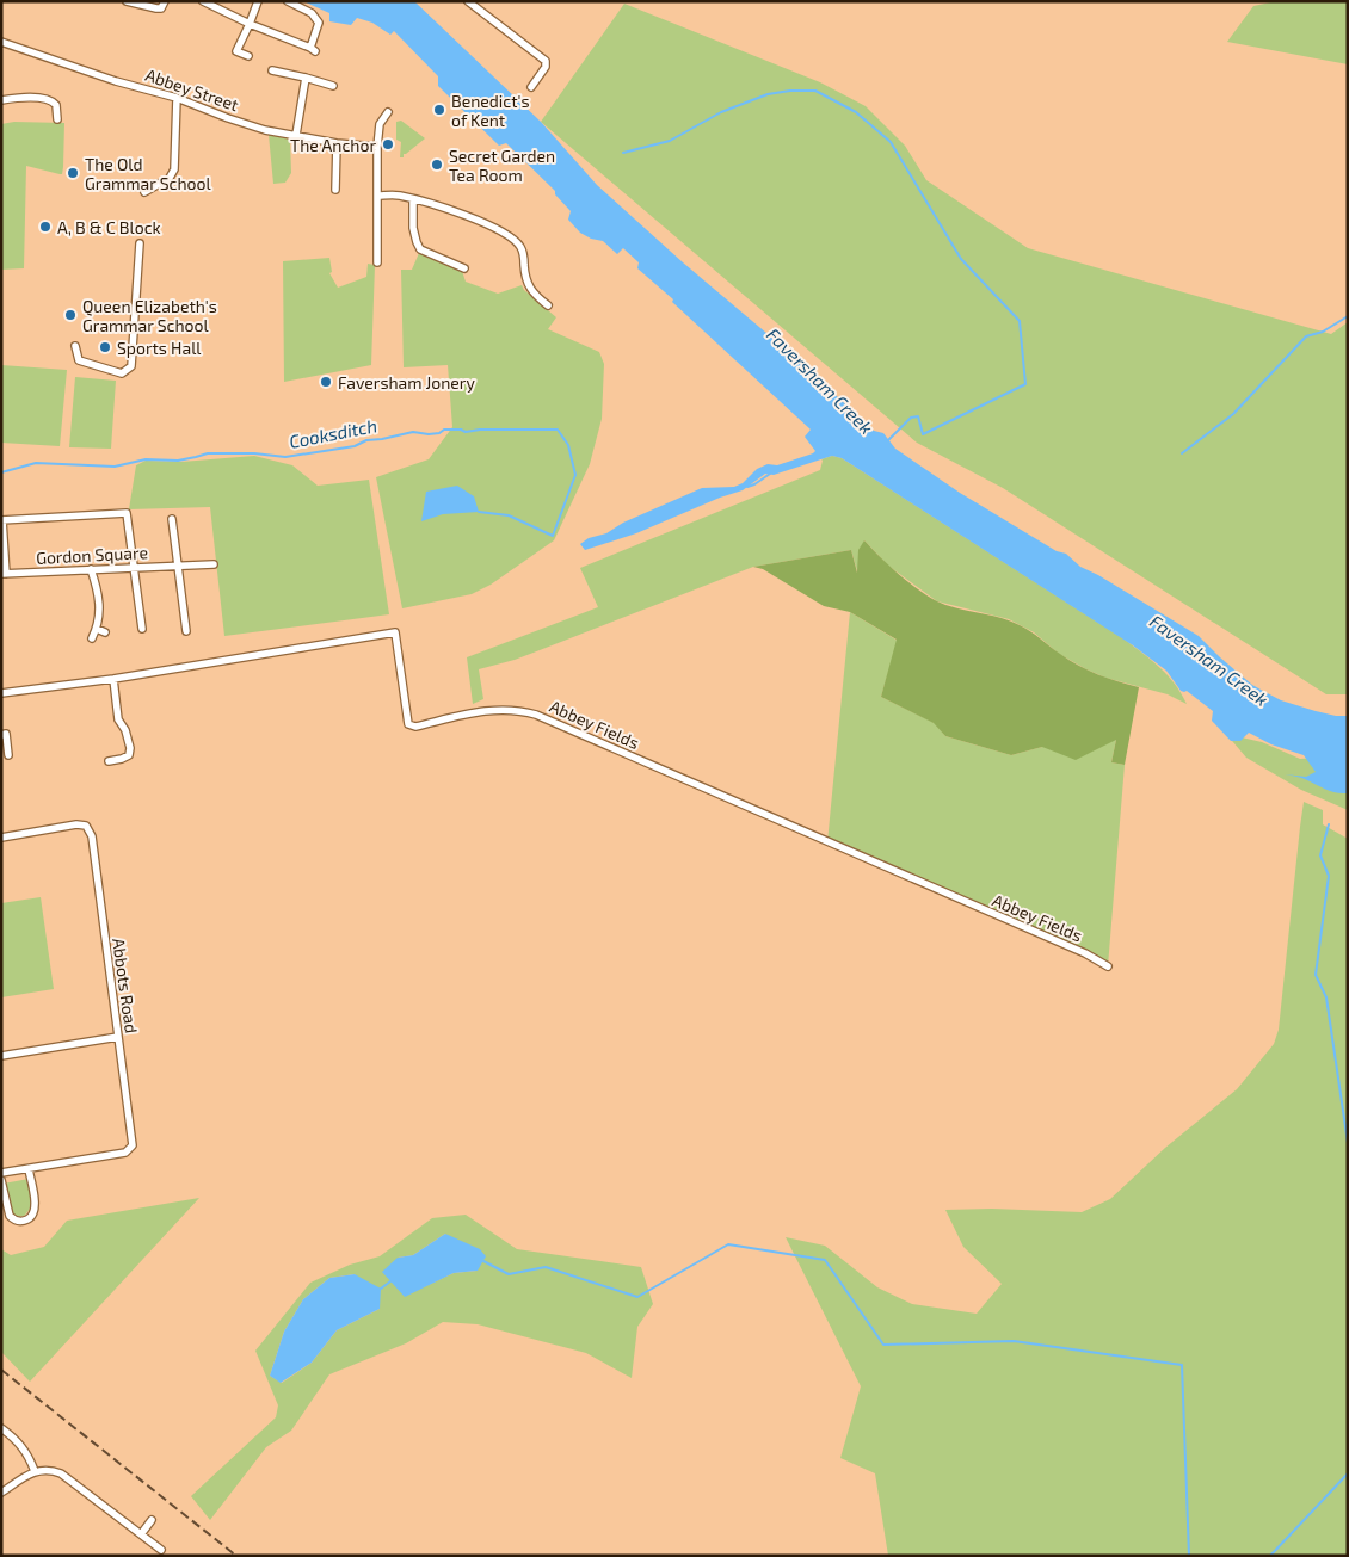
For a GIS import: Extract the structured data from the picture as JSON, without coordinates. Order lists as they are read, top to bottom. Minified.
{"streets":{"street":["Abbey Street","Gordon Square","Abbey Fields","Abbots Road"]},"water":["Faversham Creek","Cooksditch"],"places":["Benedict's of Kent","The Anchor","Secret Garden Tea Room","The Old Grammar School","A, B & C Block","Queen Elizabeth's Grammar School","Sports Hall","Faversham Jonery"]}
